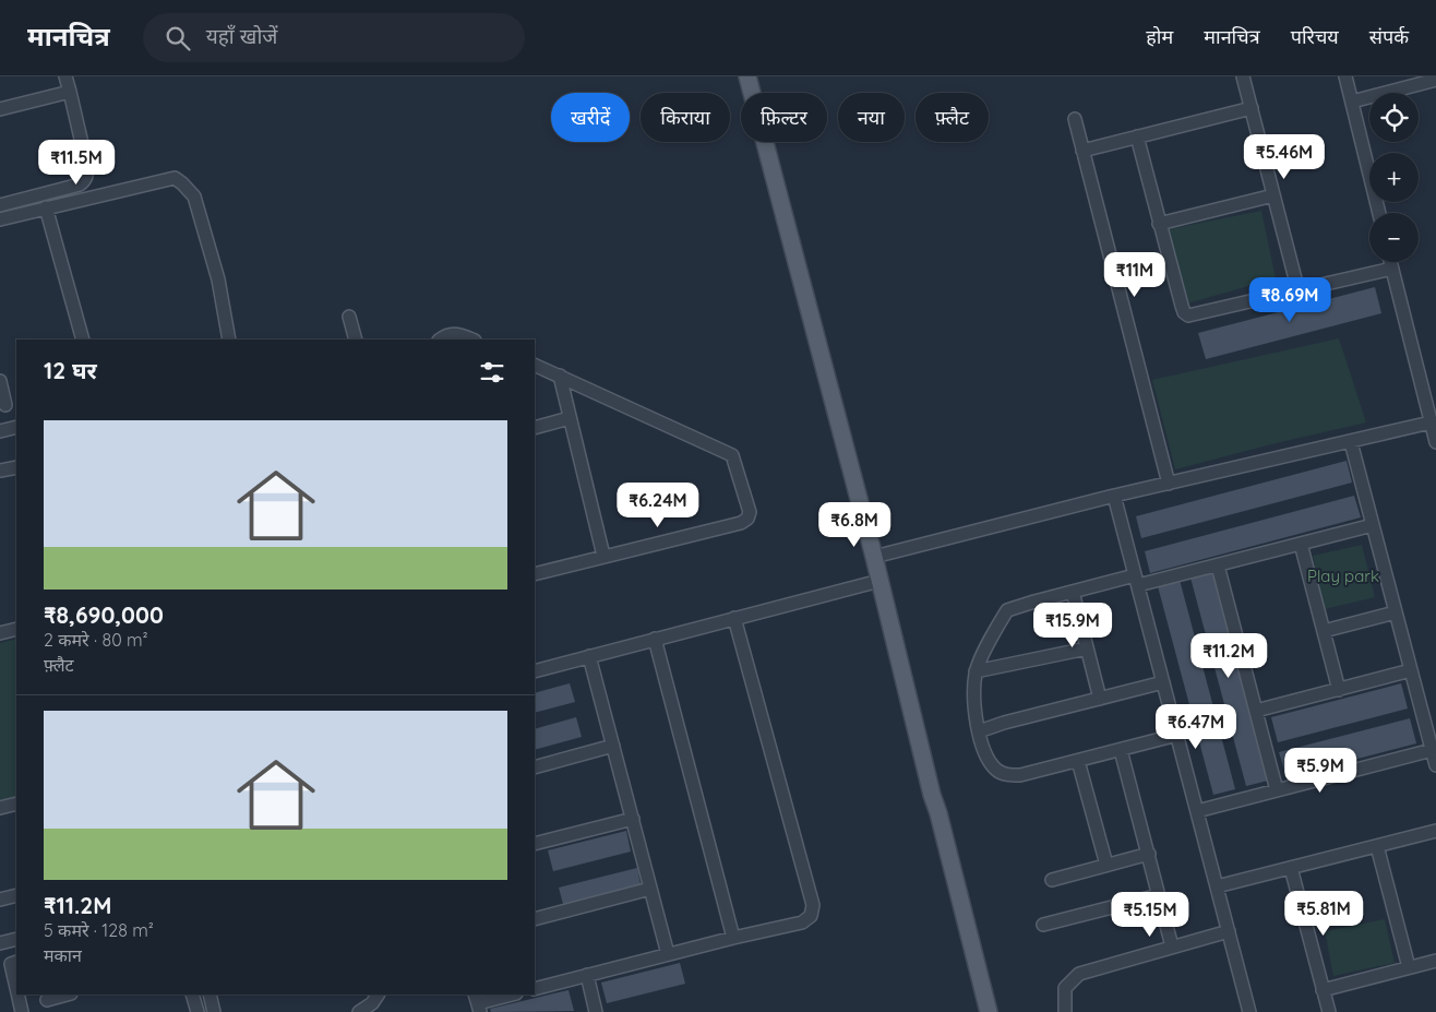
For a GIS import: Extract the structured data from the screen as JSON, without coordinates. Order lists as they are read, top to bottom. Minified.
{"parks":["Play park"],"page":{"header":"मानचित्र","search":"यहाँ खोजें","nav":["होम","मानचित्र","परिचय","संपर्क"],"map_buttons":["+","−"],"chip":["खरीदें","किराया","फ़िल्टर","नया","फ़्लैट"],"price":["₹5.46M","₹11.5M","₹11M","₹8.69M","₹6.24M","₹6.8M","₹15.9M","₹11.2M","₹6.47M","₹5.9M","₹5.81M","₹5.15M"],"heading":"12 घर","list":[{"name":"₹8,690,000","note":"2 कमरे · 80 m² · फ़्लैट"},{"name":"₹11.2M","note":"5 कमरे · 128 m² · मकान"}]}}
